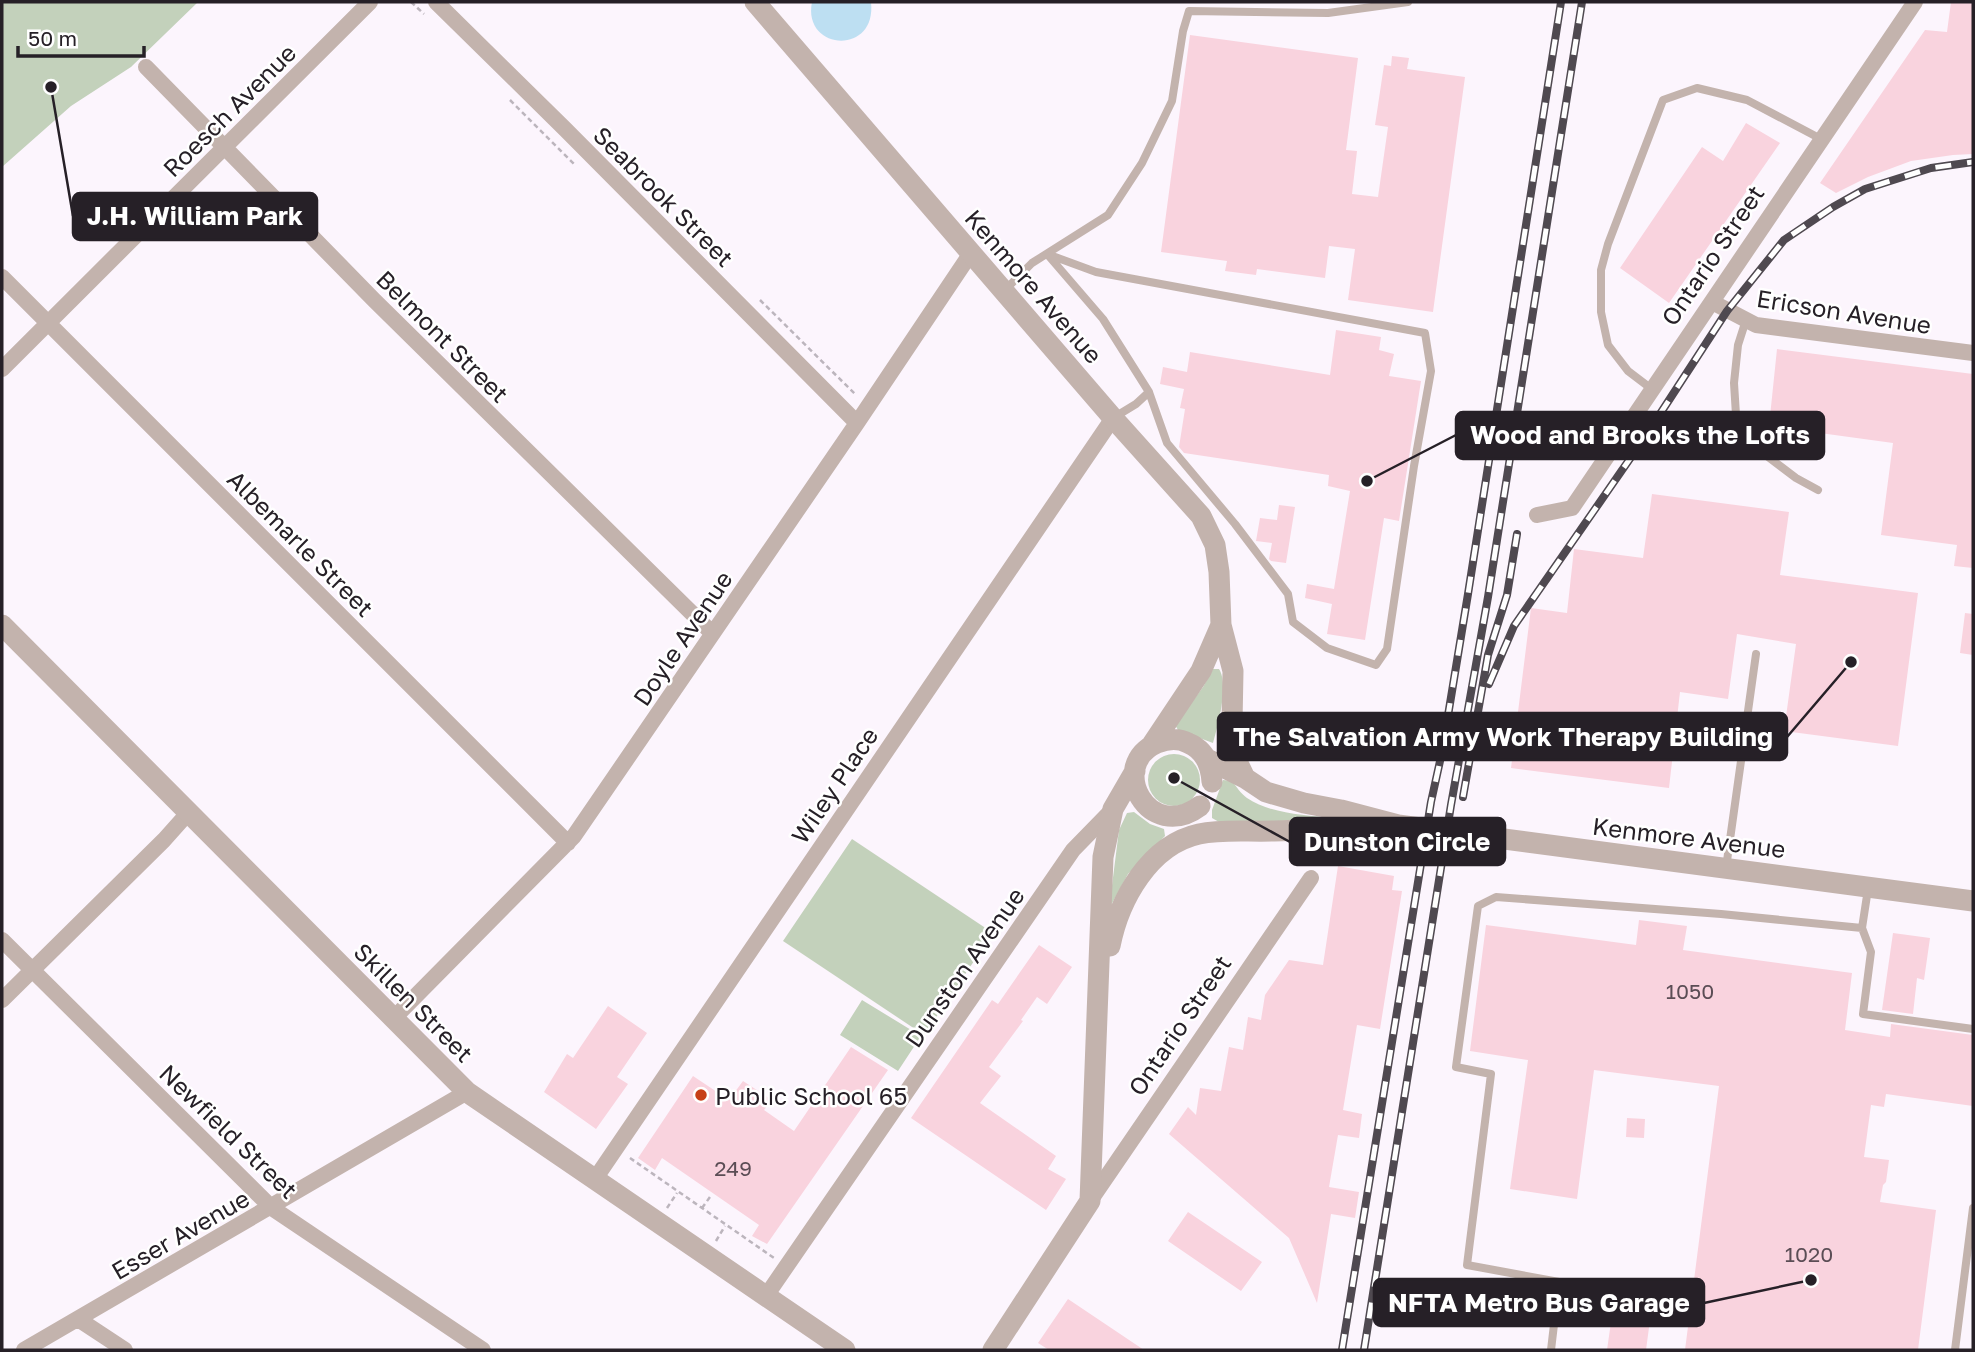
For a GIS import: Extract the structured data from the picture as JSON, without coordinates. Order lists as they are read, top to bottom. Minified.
{"streets":{"street":["Roesch Avenue","Seabrook Street","Ontario Street","Kenmore Avenue","Ericson Avenue","Belmont Street","Albemarle Street","Doyle Avenue","Wiley Place","Dunston Avenue","Skillen Street","Newfield Street","Esser Avenue"]},"crossings":[["Roesch Avenue","Belmont Street"],["Roesch Avenue","Albemarle Street"],["Seabrook Street","Doyle Avenue"],["Ontario Street","Kenmore Avenue"],["Ontario Street","Ericson Avenue"],["Ontario Street","Dunston Avenue"],["Kenmore Avenue","Doyle Avenue"],["Kenmore Avenue","Wiley Place"],["Belmont Street","Doyle Avenue"],["Albemarle Street","Doyle Avenue"],["Doyle Avenue","Skillen Street"],["Wiley Place","Skillen Street"],["Dunston Avenue","Skillen Street"],["Skillen Street","Esser Avenue"],["Newfield Street","Esser Avenue"]],"places":["J.H. William Park","Wood and Brooks the Lofts","The Salvation Army Work Therapy Building","Dunston Circle","Public School 65","NFTA Metro Bus Garage"],"house_numbers":["1050","249","1020"],"scale_bar":"50 m"}
